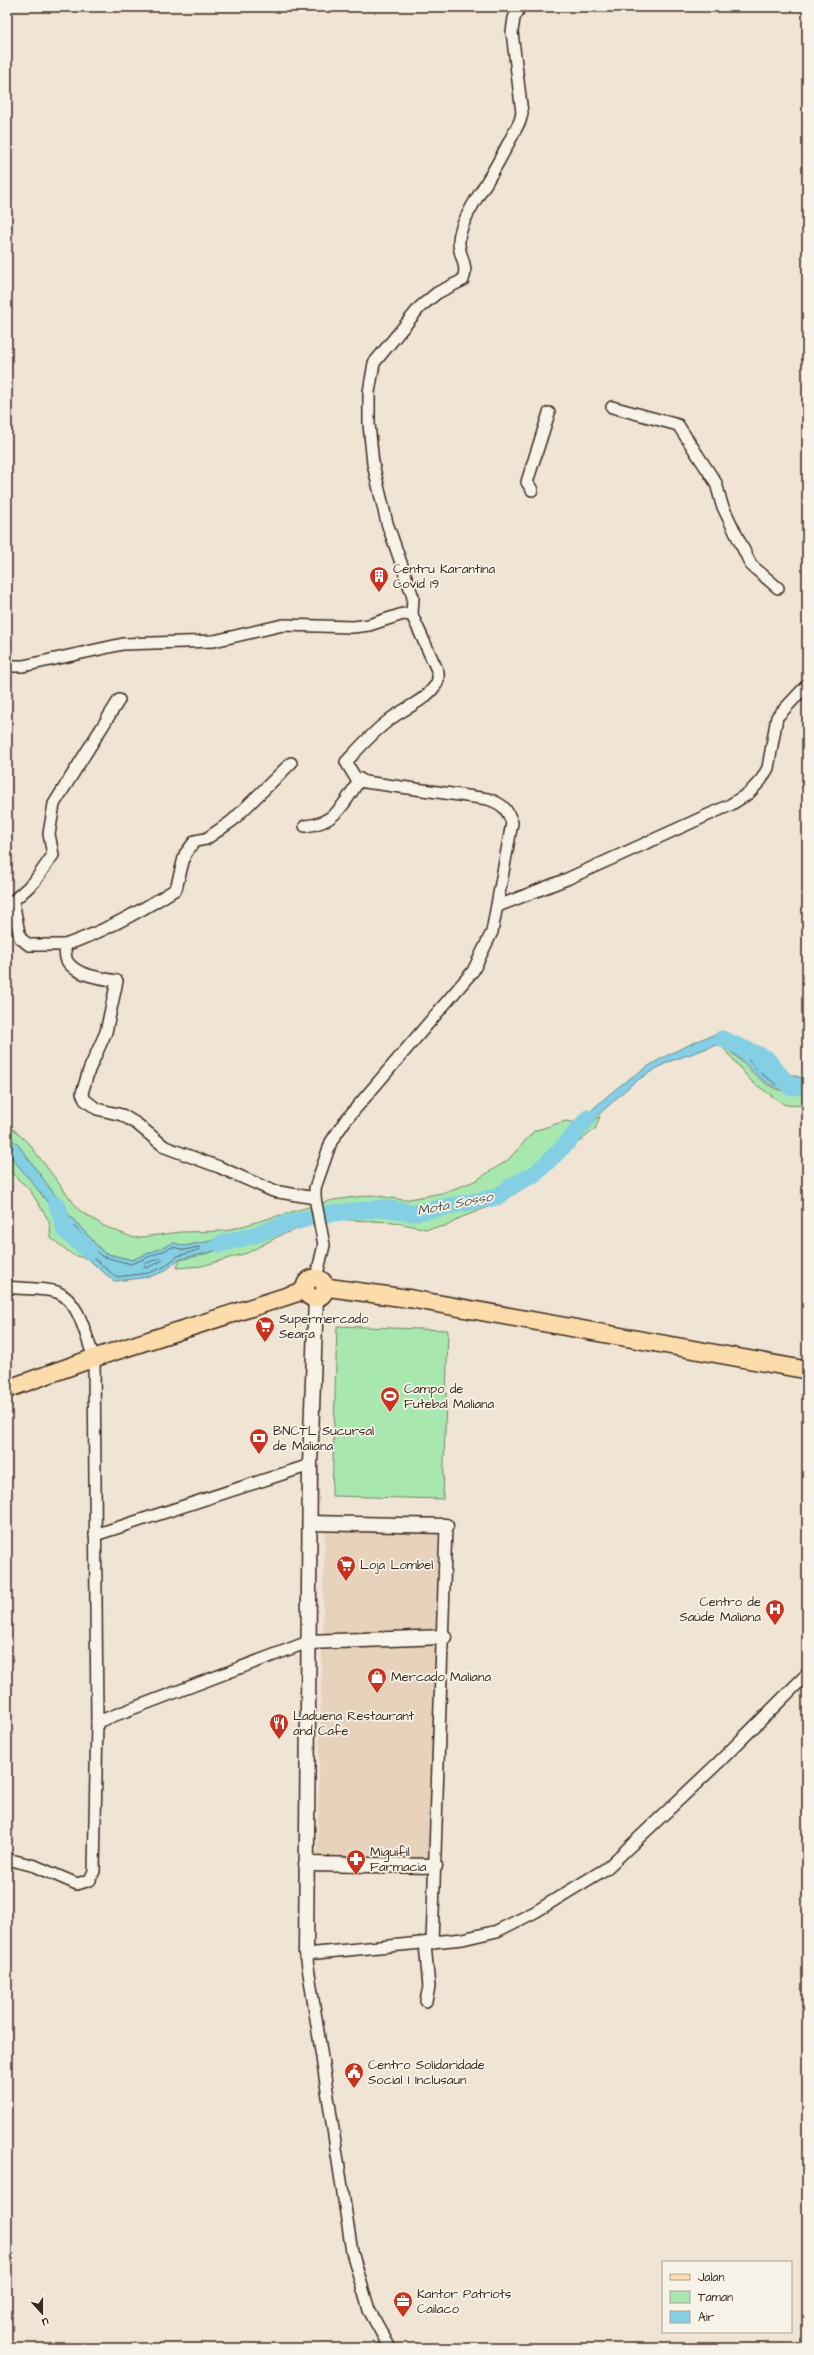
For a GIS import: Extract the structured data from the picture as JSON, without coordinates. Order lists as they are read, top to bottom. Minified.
{"water":["Mota Sosso"],"places":{"building":["Centru Karantina Covid 19"],"supermarket":["Supermercado Seara","Loja Lombel"],"sports":["Campo de Futebal Maliana"],"bank":["BNCTL Sucursal de Maliana"],"hospital":["Centro de Saúde Maliana"],"shop":["Mercado Maliana"],"restaurant":["Laduena Restaurant and Cafe"],"pharmacy":["Miguifil Farmacia"],"public building":["Centro Solidaridade Social I Inclusaun"],"office":["Kantor Patriots Cailaco"]},"legend":["Jalan","Taman","Air"],"north":"bottom"}
